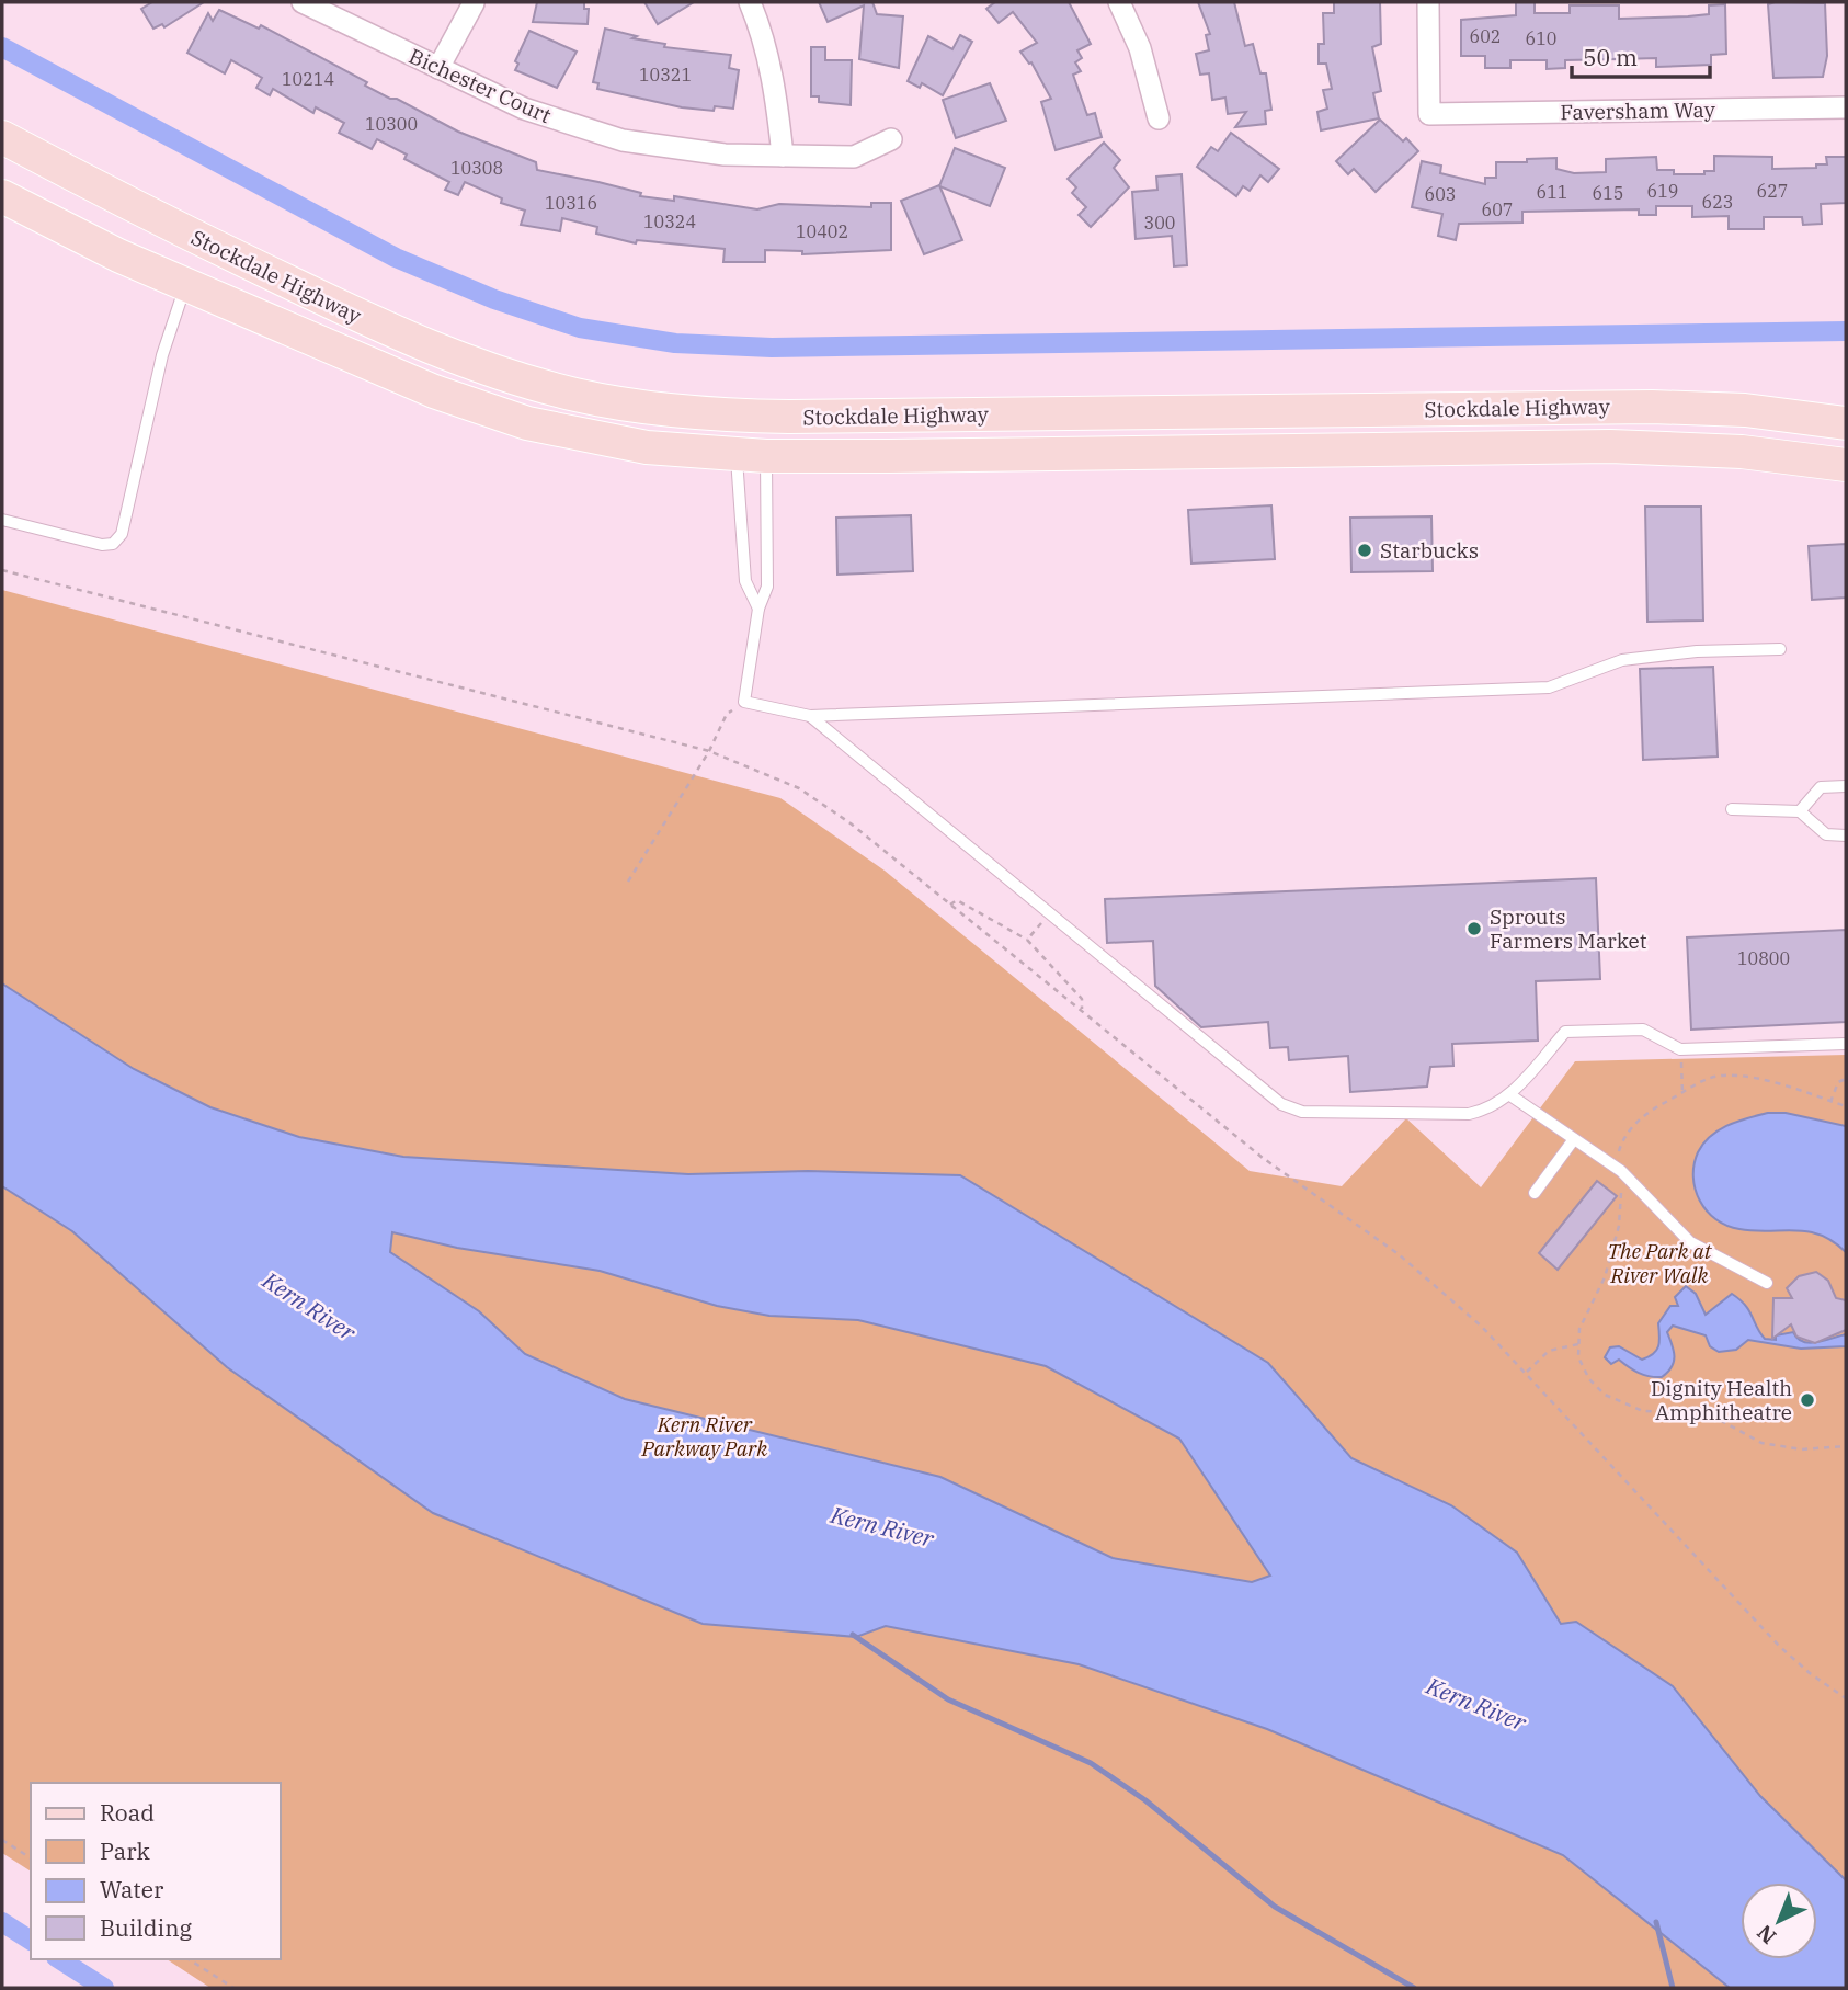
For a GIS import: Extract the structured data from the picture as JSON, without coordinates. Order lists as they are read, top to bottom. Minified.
{"streets":{"main road":["Stockdale Highway"],"street":["Bichester Court","Faversham Way"]},"water":["Kern River"],"parks":["The Park at River Walk","Kern River Parkway Park"],"places":["Starbucks","Sprouts Farmers Market","Dignity Health Amphitheatre"],"house_numbers":["602","610","10321","10214","10300","10308","619","627","611","615","603","623","10316","607","10324","300","10402","10800"],"legend":["Road","Park","Water","Building"],"scale_bar":"50 m","north":"bottom left"}
